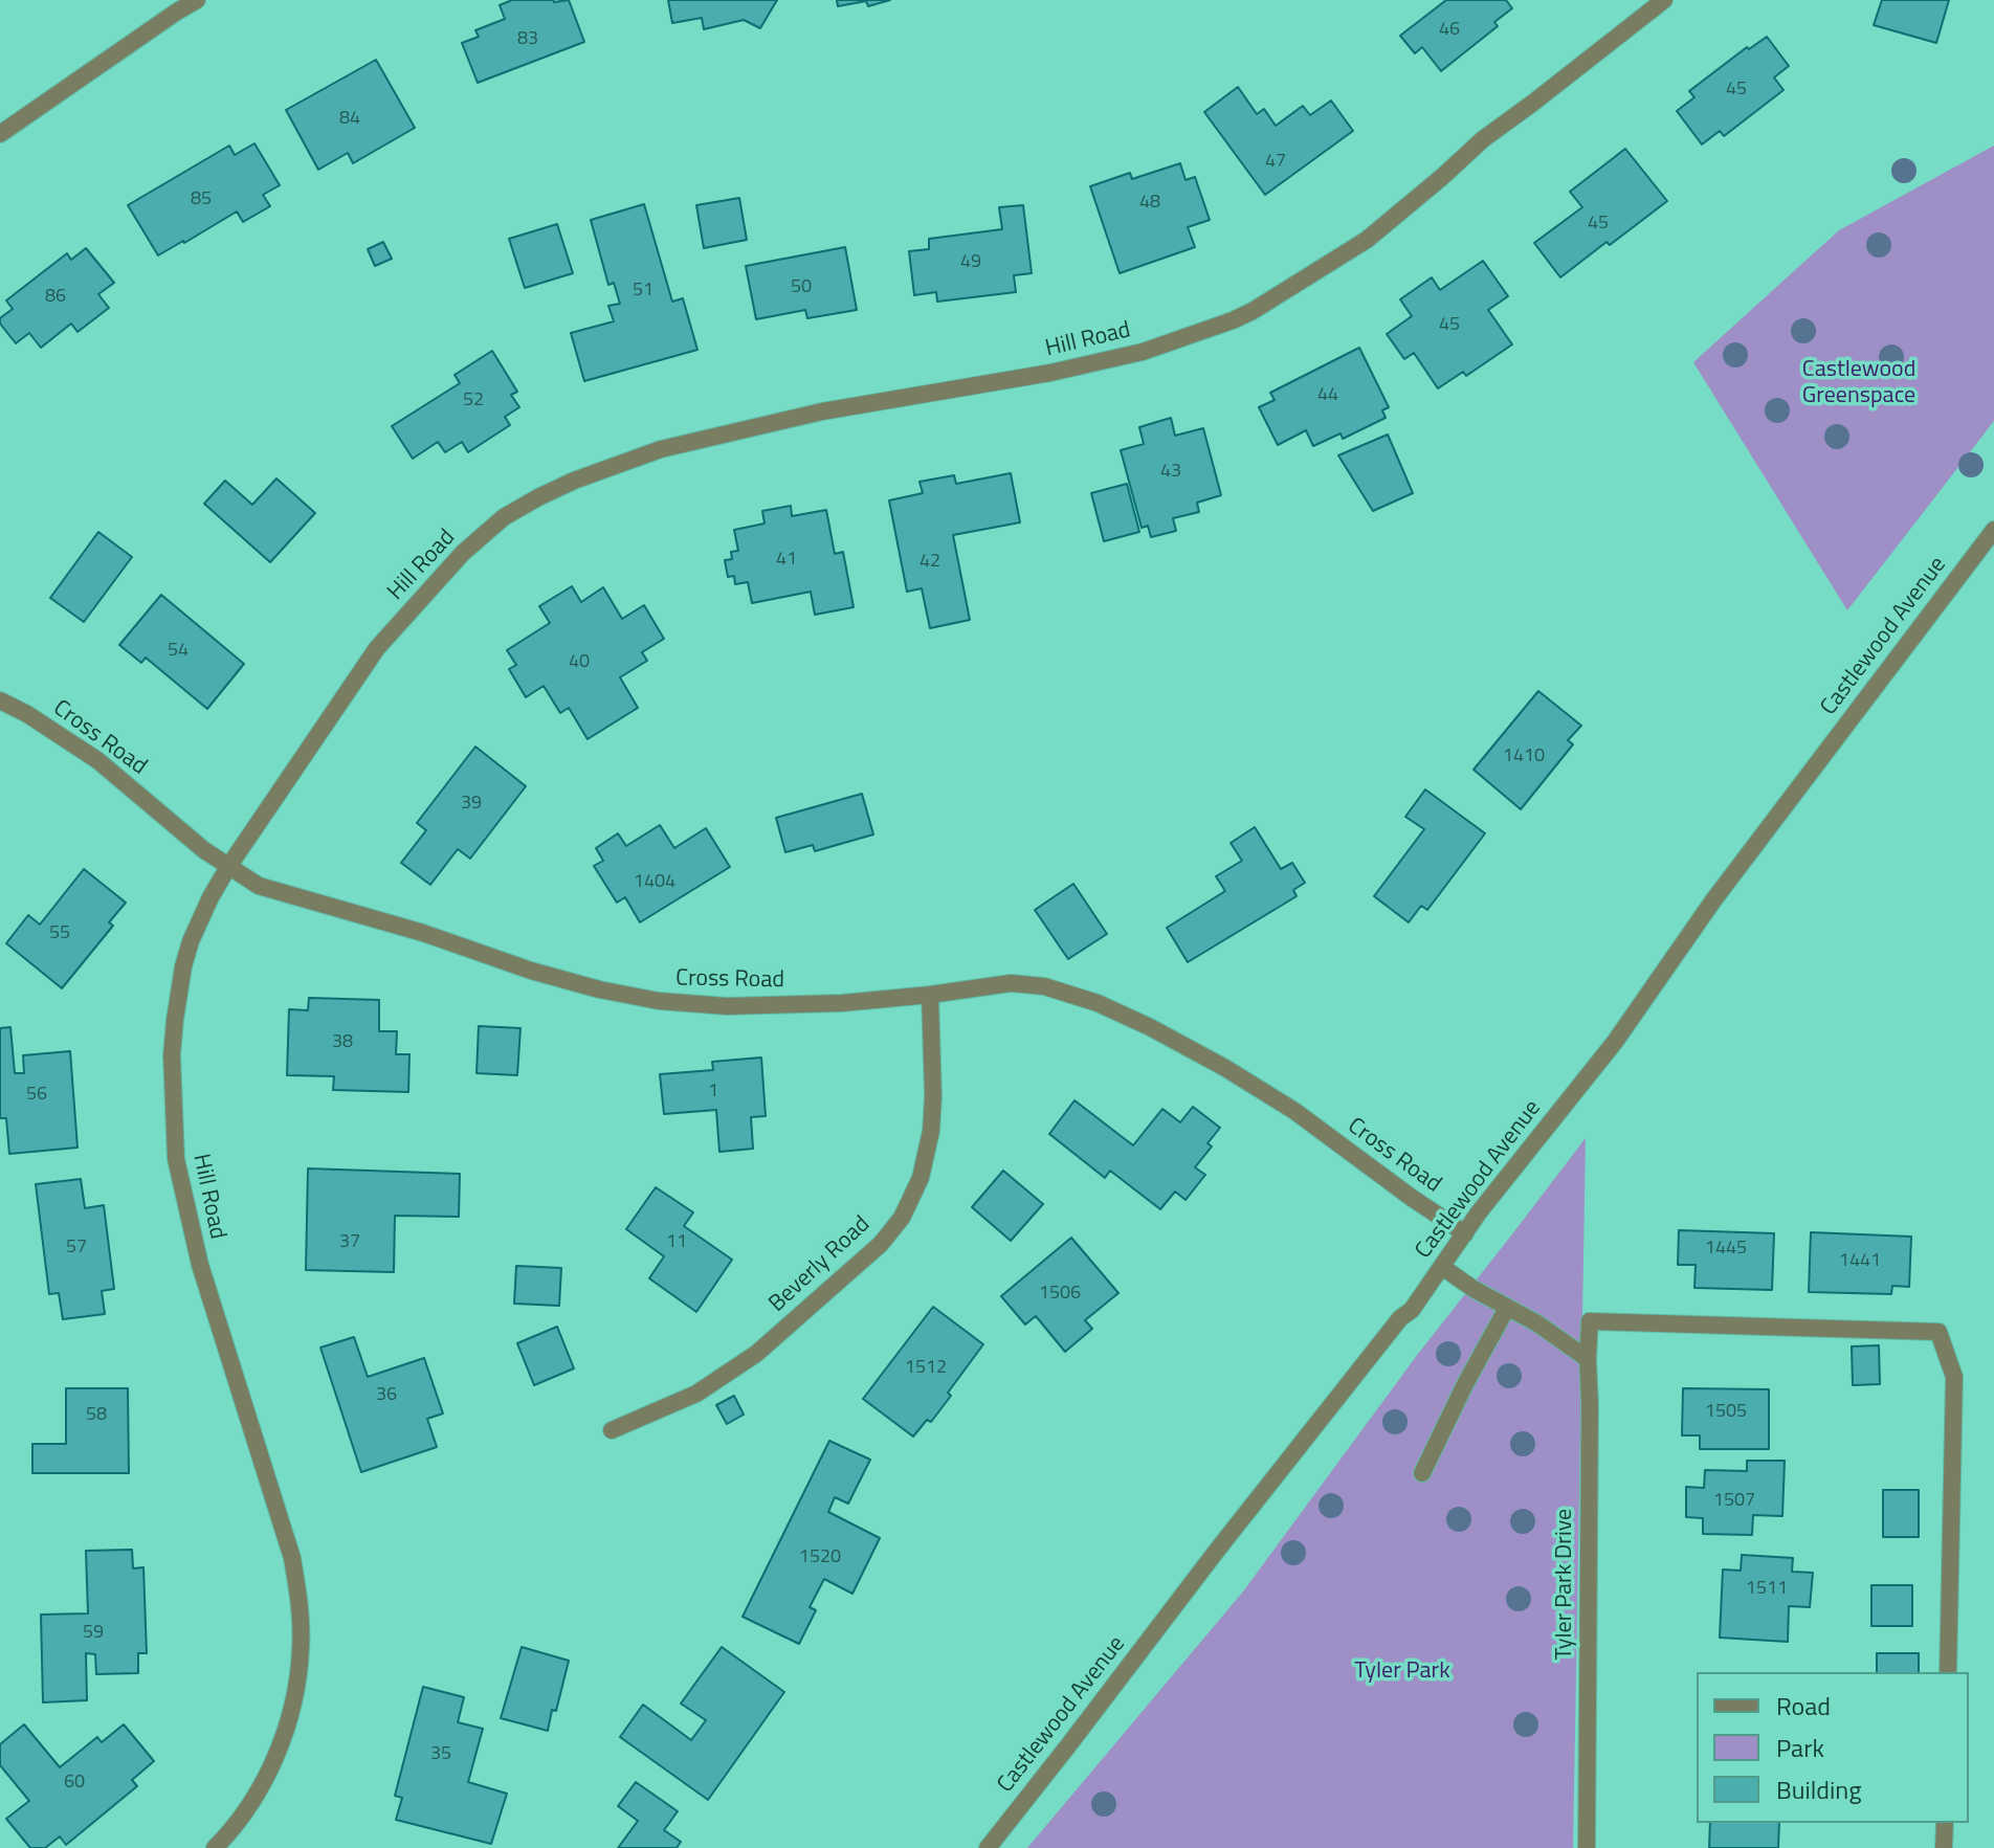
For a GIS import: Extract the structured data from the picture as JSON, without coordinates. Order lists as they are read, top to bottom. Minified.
{"streets":{"street":["Hill Road","Castlewood Avenue","Cross Road","Beverly Road","Tyler Park Drive"]},"crossings":[["Hill Road","Cross Road"],["Castlewood Avenue","Cross Road"],["Cross Road","Beverly Road"]],"parks":["Castlewood Greenspace","Tyler Park"],"house_numbers":["46","83","45","84","47","85","48","45","49","50","51","86","45","44","52","43","41","42","54","40","1410","39","1404","55","38","1","56","37","11","57","1445","1441","1506","1512","36","1505","58","1507","1520","1511","59","35","60"],"legend":["Road","Park","Building"]}
